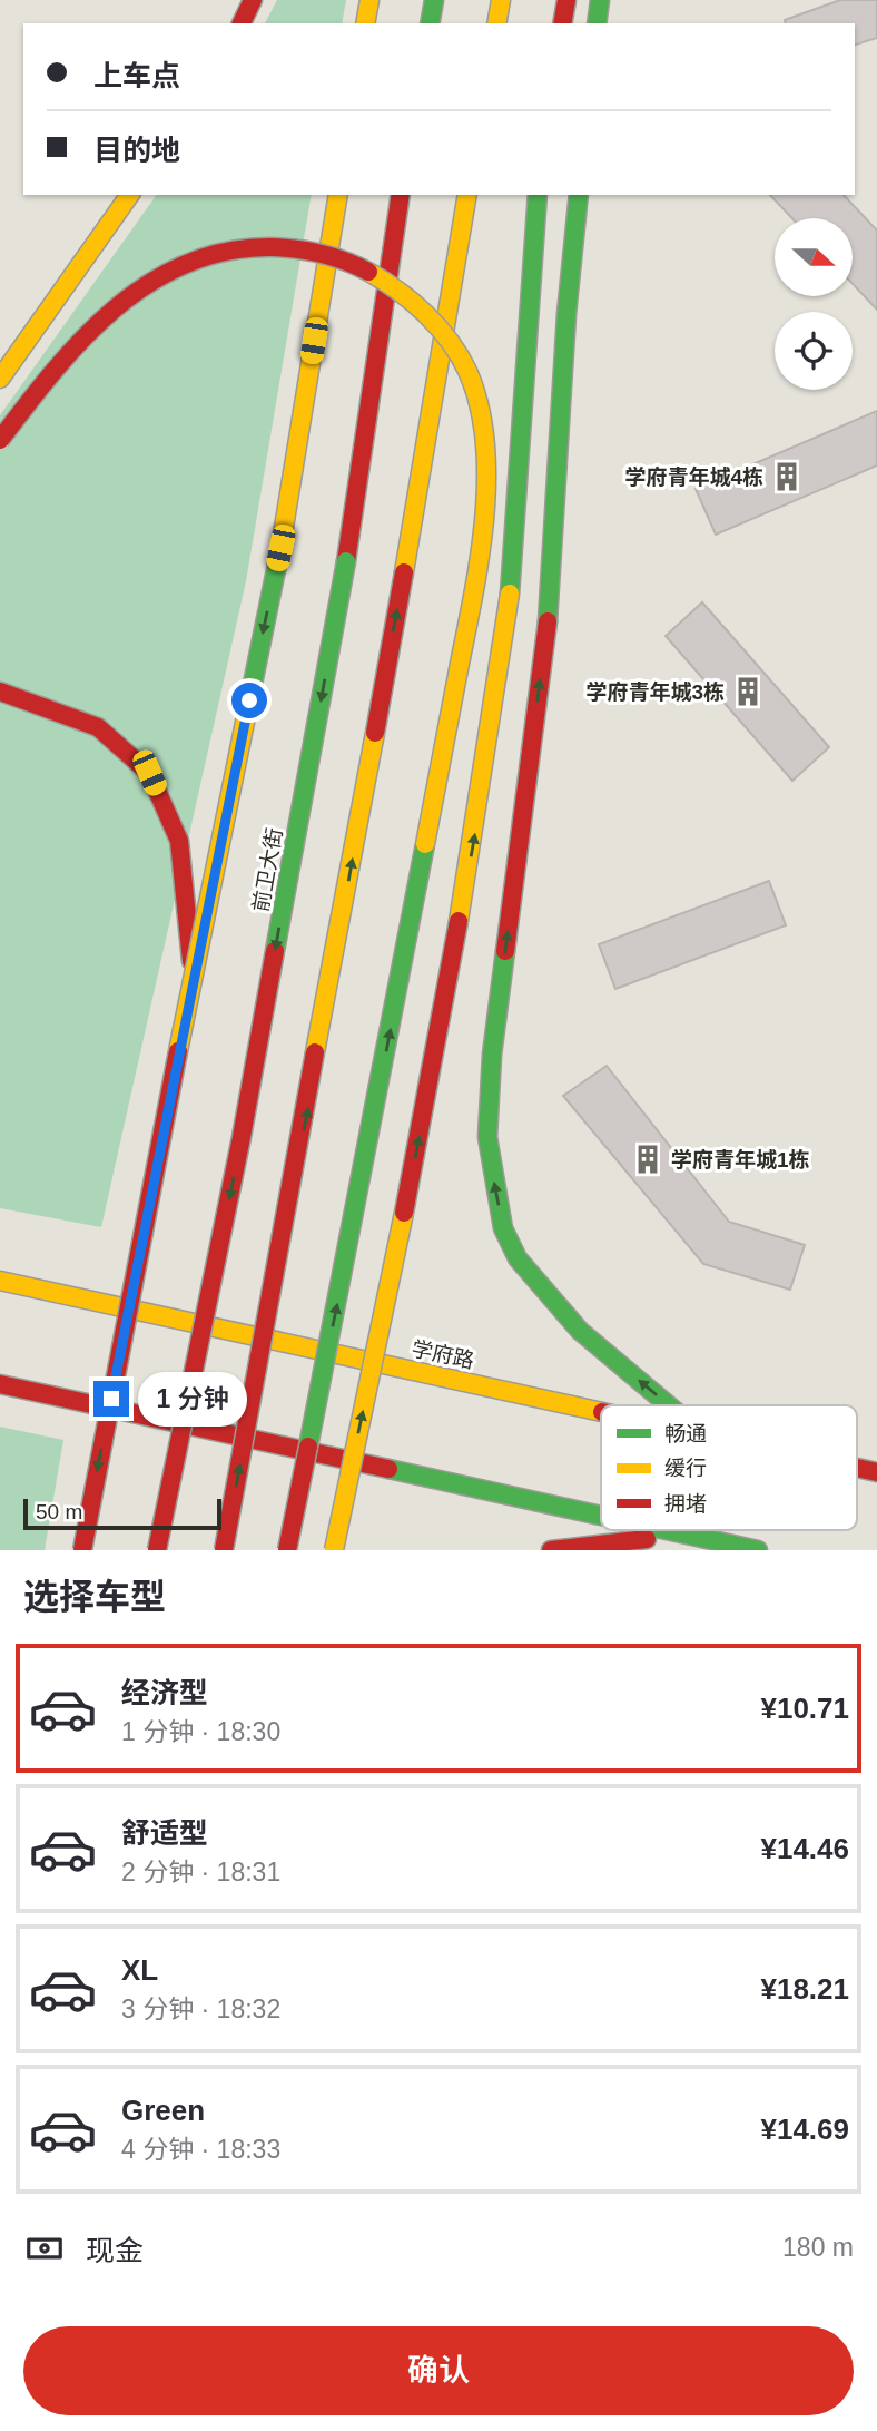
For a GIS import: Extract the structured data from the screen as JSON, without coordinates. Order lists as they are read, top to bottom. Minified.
{"streets":{"highway":["前卫大街","学府路"]},"places":{"building":["学府青年城4栋","学府青年城3栋","学府青年城1栋"]},"legend":["畅通","缓行","拥堵"],"scale_bar":"50 m","north":"right","page":{"banner":["上车点","目的地"],"bubble":"1 分钟","scale":"50 m","heading":"选择车型","list":[{"name":"经济型","note":"1 分钟 · 18:30","value":"¥10.71"},{"name":"舒适型","note":"2 分钟 · 18:31","value":"¥14.46"},{"name":"XL","note":"3 分钟 · 18:32","value":"¥18.21"},{"name":"Green","note":"4 分钟 · 18:33","value":"¥14.69"}],"pay":["现金","180 m"],"buttons":"确认"}}
